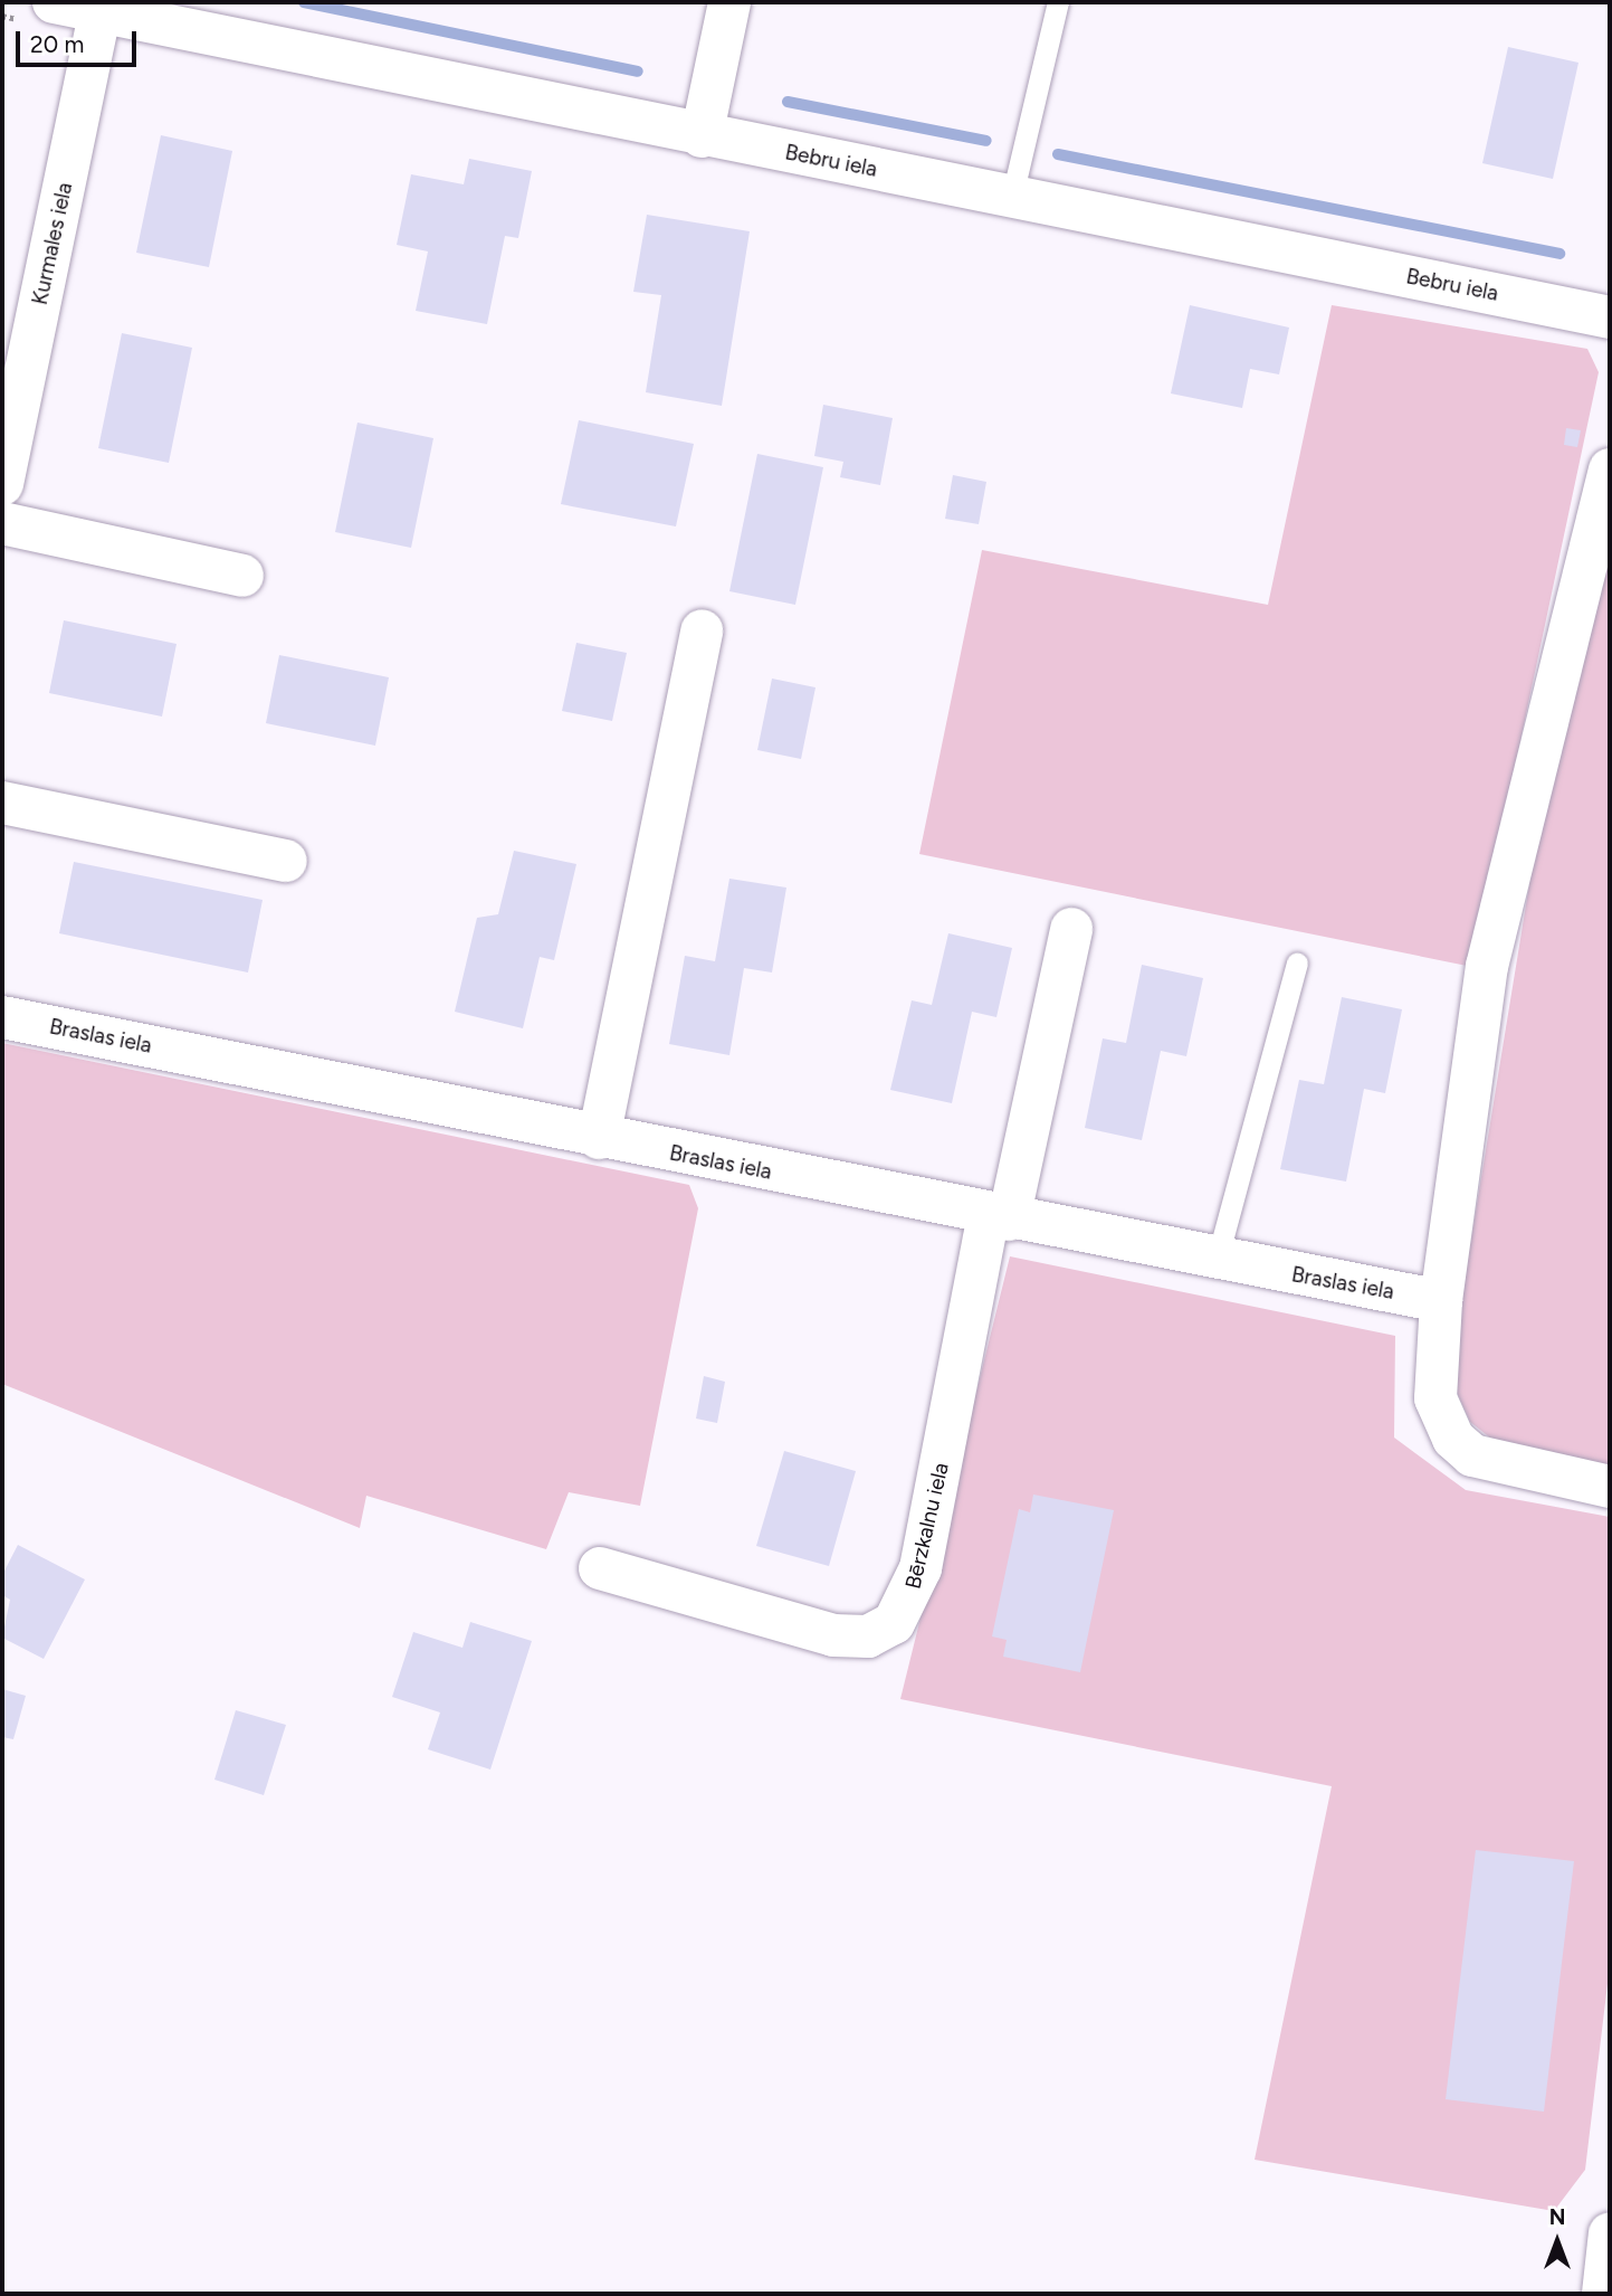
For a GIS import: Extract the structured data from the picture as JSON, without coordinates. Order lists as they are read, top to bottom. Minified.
{"streets":{"street":["Bebru iela","Kurmales iela","Braslas iela","Bērzkalnu iela"]},"crossings":[["Bebru iela","Kurmales iela"],["Braslas iela","Bērzkalnu iela"]],"scale_bar":"20 m","north":"top"}
